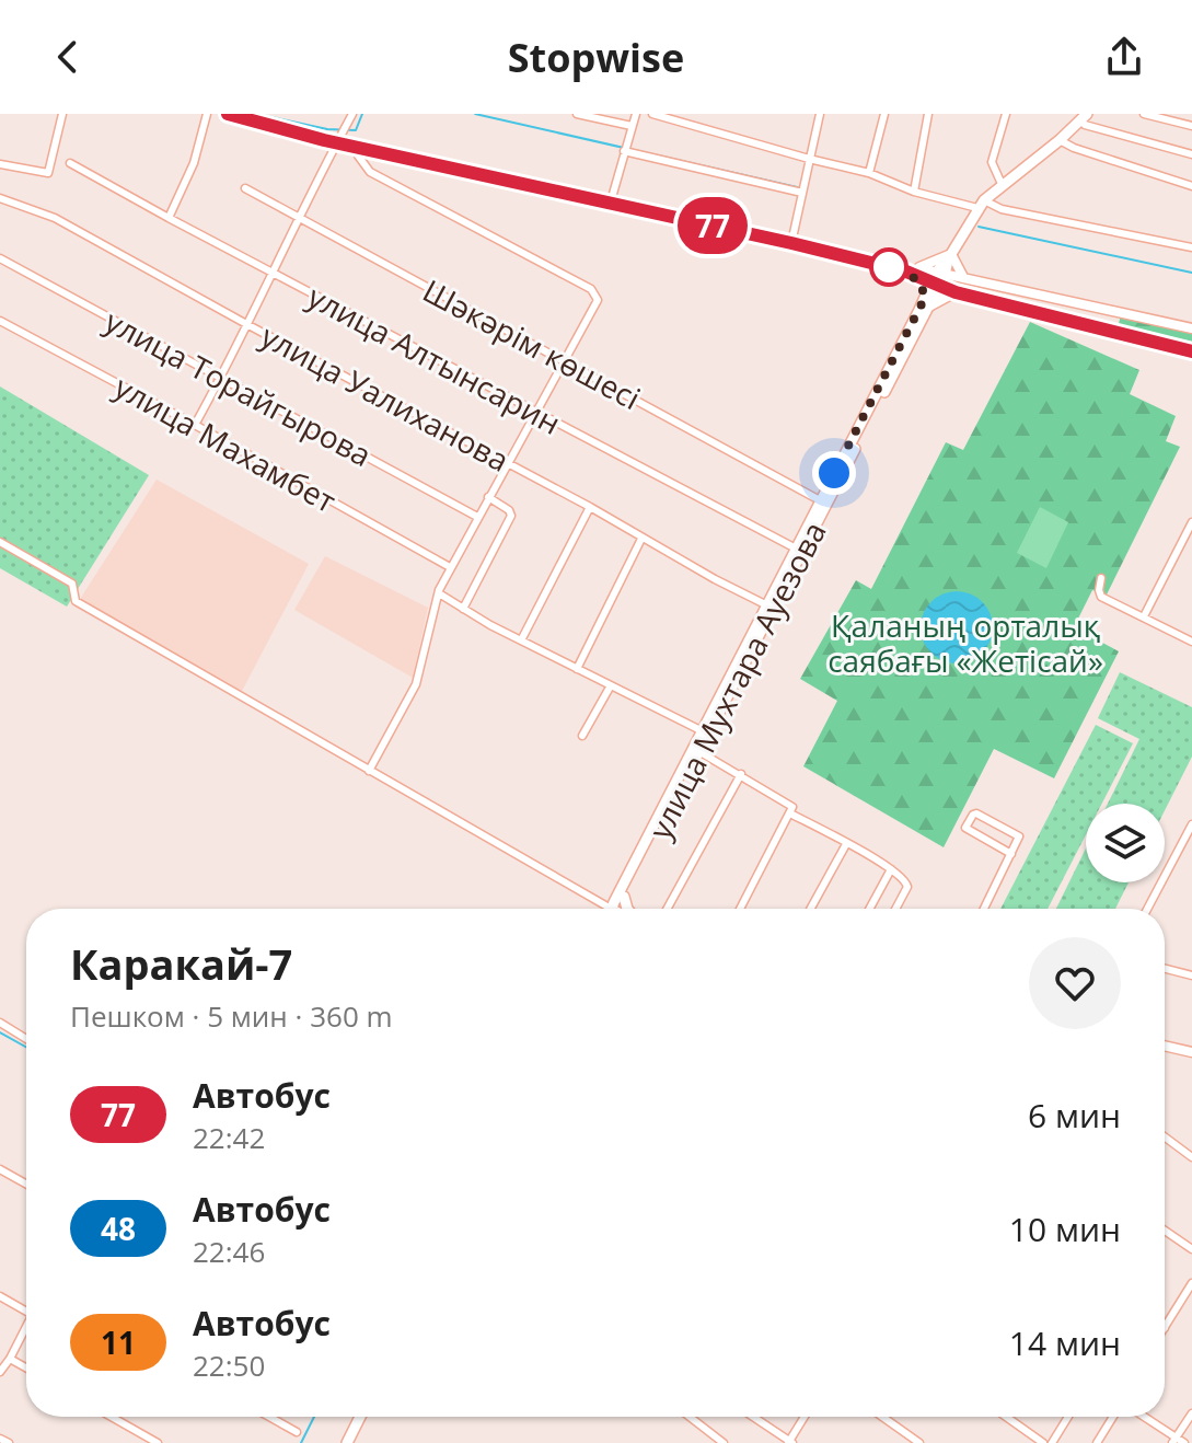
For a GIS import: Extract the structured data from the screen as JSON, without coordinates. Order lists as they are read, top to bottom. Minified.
{"streets":{"main road":["улица Мухтара Ауезова"],"street":["Шәкәрім көшесі","улица Алтынсарин","улица Торайгырова","улица Уалиханова","улица Махамбет"]},"crossings":[["Шәкәрім көшесі","улица Мухтара Ауезова"],["улица Алтынсарин","улица Мухтара Ауезова"],["улица Уалиханова","улица Мухтара Ауезова"]],"parks":["Қаланың орталық саябағы «Жетісай»"],"lines":["bus line 77"],"page":{"header":"Stopwise","on_map":"77","heading":["Каракай-7","Пешком · 5 мин · 360 m"],"list":[{"mark":"77","name":"Автобус","note":"22:42","value":"6 мин"},{"mark":"48","name":"Автобус","note":"22:46","value":"10 мин"},{"mark":"11","name":"Автобус","note":"22:50","value":"14 мин"}]}}
